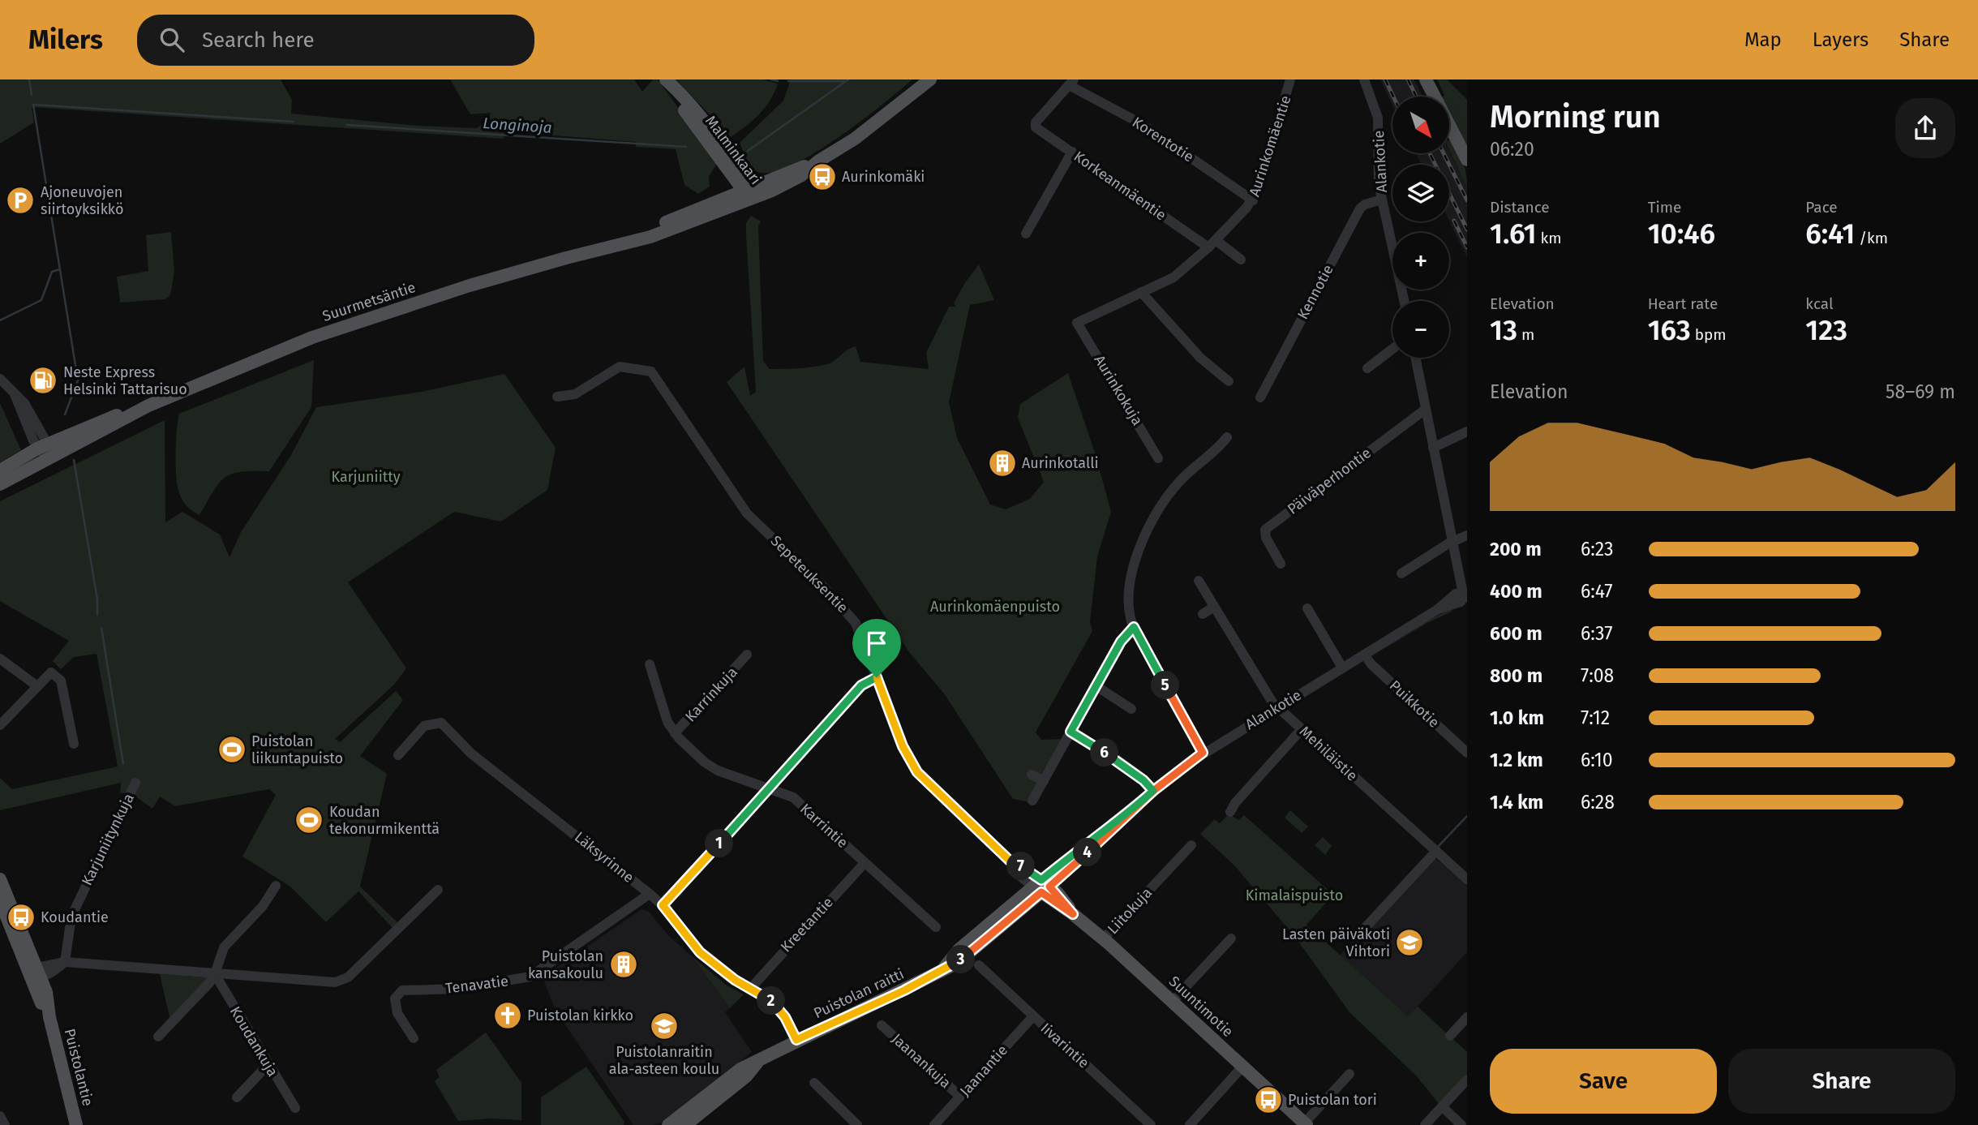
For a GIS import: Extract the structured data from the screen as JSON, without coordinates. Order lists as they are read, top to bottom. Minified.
{"streets":{"main road":["Malminkaari","Suurmetsäntie","Puistolan raitti","Suuntimotie","Puistolantie"],"street":["Korentotie","Aurinkomäentie","Alankotie","Korkeanmäentie","Kennotie","Aurinkokuja","Päiväperhontie","Sepeteuksentie","Karrinkuja","Puikkotie","Mehiläistie","Karrintie","Karjuniitynkuja","Läksyrinne","Liitokuja","Kreetantie","Tenavatie","Koudankuja","Iivarintie","Jaanankuja","Jaanantie"]},"crossings":[["Korentotie","Aurinkomäentie"],["Korentotie","Korkeanmäentie"],["Aurinkomäentie","Korkeanmäentie"],["Aurinkomäentie","Aurinkokuja"],["Malminkaari","Suurmetsäntie"],["Alankotie","Kennotie"],["Alankotie","Päiväperhontie"],["Alankotie","Sepeteuksentie"],["Alankotie","Puikkotie"],["Alankotie","Mehiläistie"],["Alankotie","Puistolan raitti"],["Alankotie","Suuntimotie"],["Sepeteuksentie","Puistolan raitti"],["Sepeteuksentie","Suuntimotie"],["Karrinkuja","Karrintie"],["Karrintie","Kreetantie"],["Läksyrinne","Kreetantie"],["Läksyrinne","Tenavatie"],["Läksyrinne","Puistolan raitti"],["Liitokuja","Suuntimotie"],["Puistolan raitti","Suuntimotie"],["Iivarintie","Jaanantie"],["Jaanankuja","Jaanantie"]],"water":["Longinoja"],"parks":["Karjuniitty","Aurinkomäenpuisto","Kimalaispuisto"],"places":{"bus stop":["Aurinkomäki","Koudantie","Puistolan tori"],"parking":["Ajoneuvojen siirtoyksikkö"],"fuel station":["Neste Express Helsinki Tattarisuo"],"building":["Aurinkotalli","Puistolan kansakoulu"],"sports":["Puistolan liikuntapuisto","Koudan tekonurmikenttä"],"school or university":["Lasten päiväkoti Vihtori","Puistolanraitin ala-asteen koulu"],"church":["Puistolan kirkko"]},"north":"bottom right","page":{"header":"Milers","search":"Search here","nav":["Map","Layers","Share"],"heading":["Morning run","06:20"],"map_buttons":["+","−"],"stats":[["Distance","1.61 km"],["Time","10:46"],["Pace","6:41 /km"],["Elevation","13 m"],["Heart rate","163 bpm"],["kcal","123"]],"chart":["Elevation","58–69 m"],"list":[{"name":"200 m","note":"6:23"},{"name":"400 m","note":"6:47"},{"name":"600 m","note":"6:37"},{"name":"800 m","note":"7:08"},{"name":"1.0 km","note":"7:12"},{"name":"1.2 km","note":"6:10"},{"name":"1.4 km","note":"6:28"}],"pins":["5","6","1","4","7","3","2"],"buttons":["Save","Share"]}}
